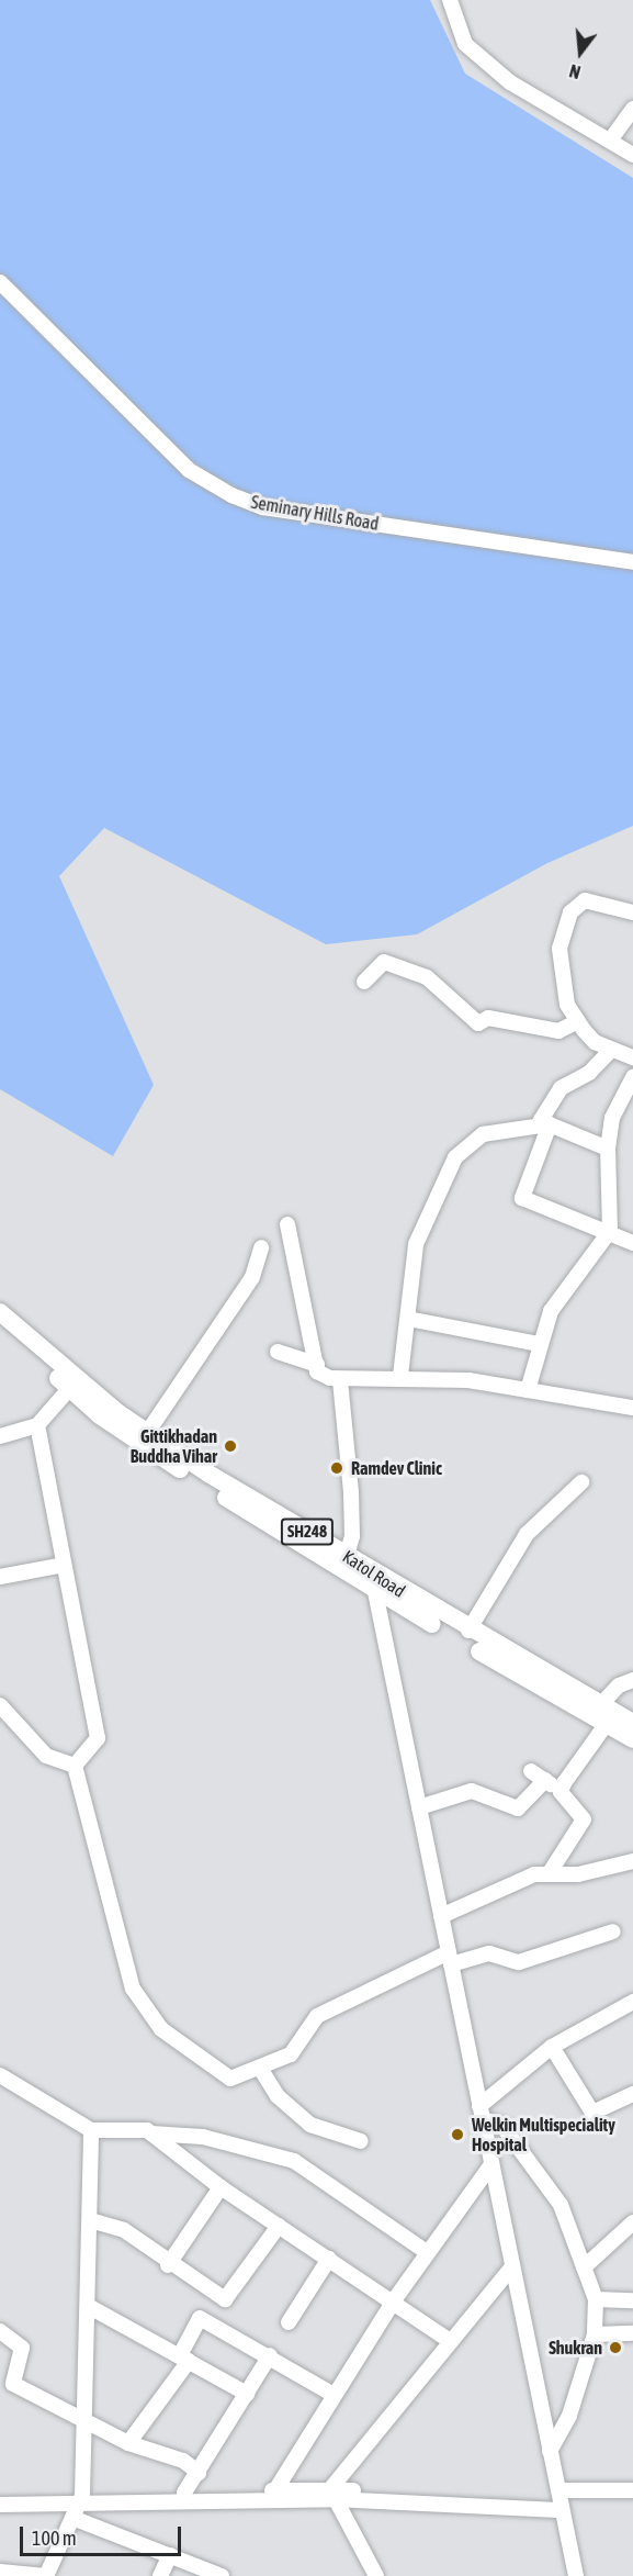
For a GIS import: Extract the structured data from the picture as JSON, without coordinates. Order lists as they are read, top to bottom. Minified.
{"streets":{"main road":["SH248","Katol Road"],"street":["Seminary Hills Road"]},"places":["Gittikhadan Buddha Vihar","Ramdev Clinic","Welkin Multispeciality Hospital","Shukran"],"scale_bar":"100 m","north":"bottom"}
